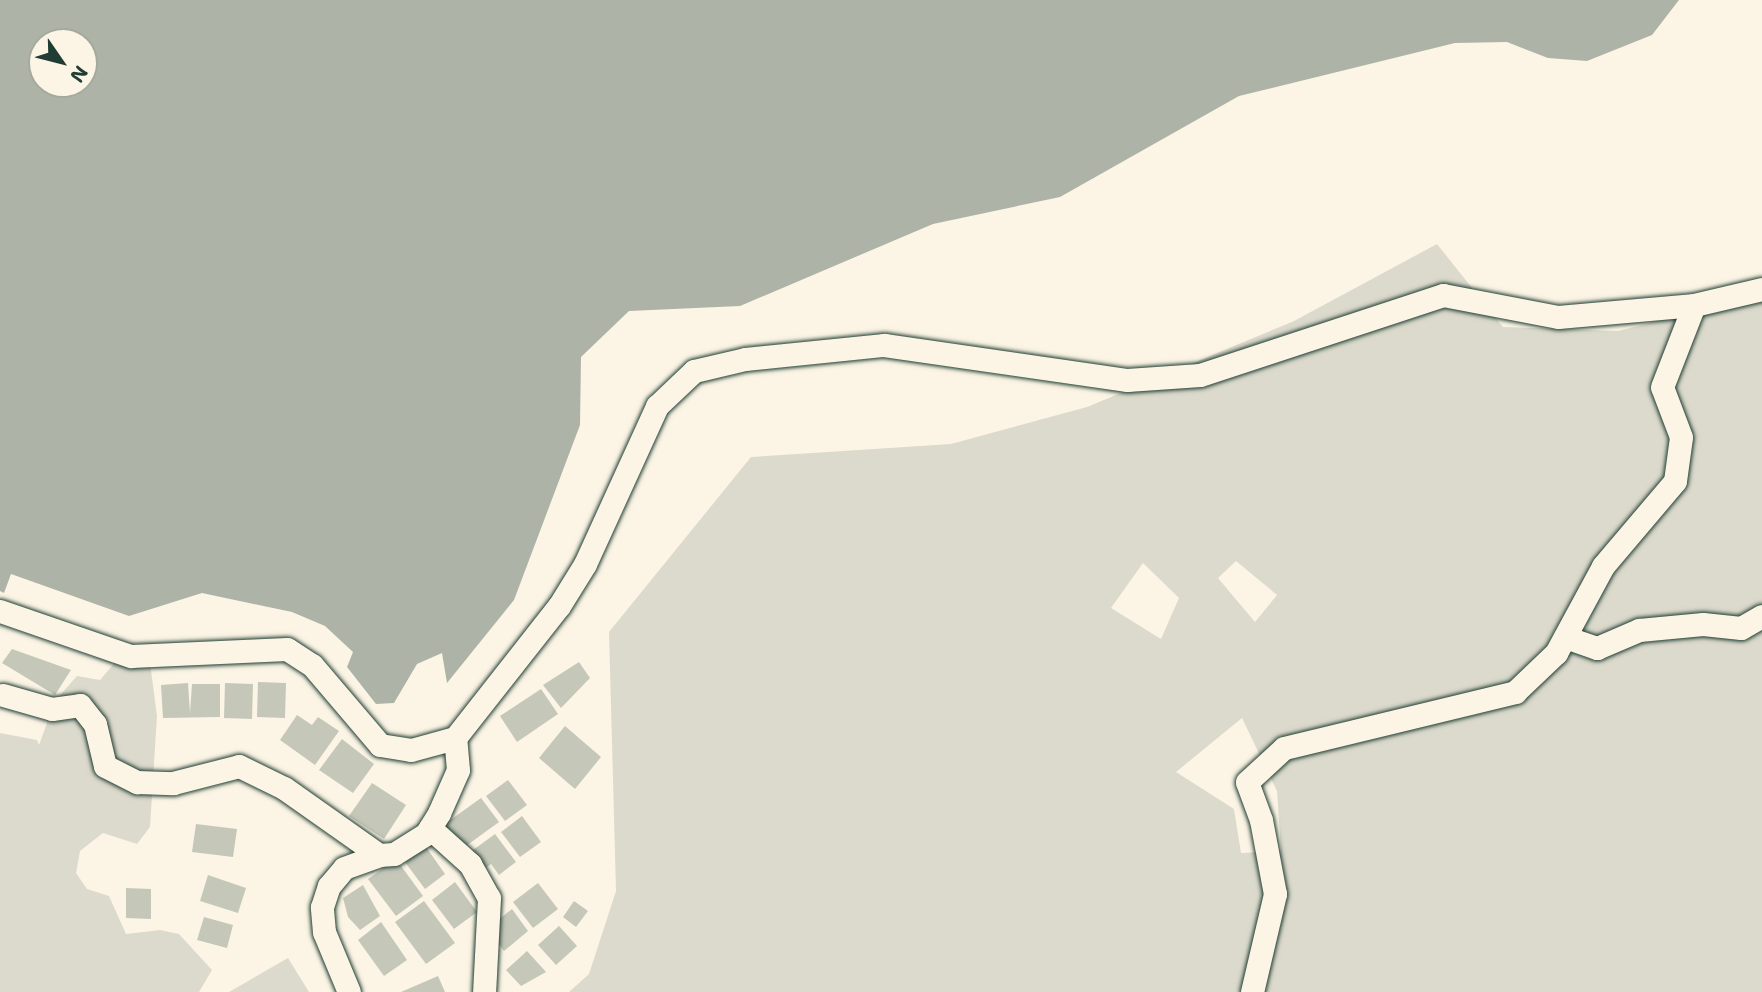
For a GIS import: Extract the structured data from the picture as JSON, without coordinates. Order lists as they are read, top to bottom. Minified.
{"north":"bottom right"}
